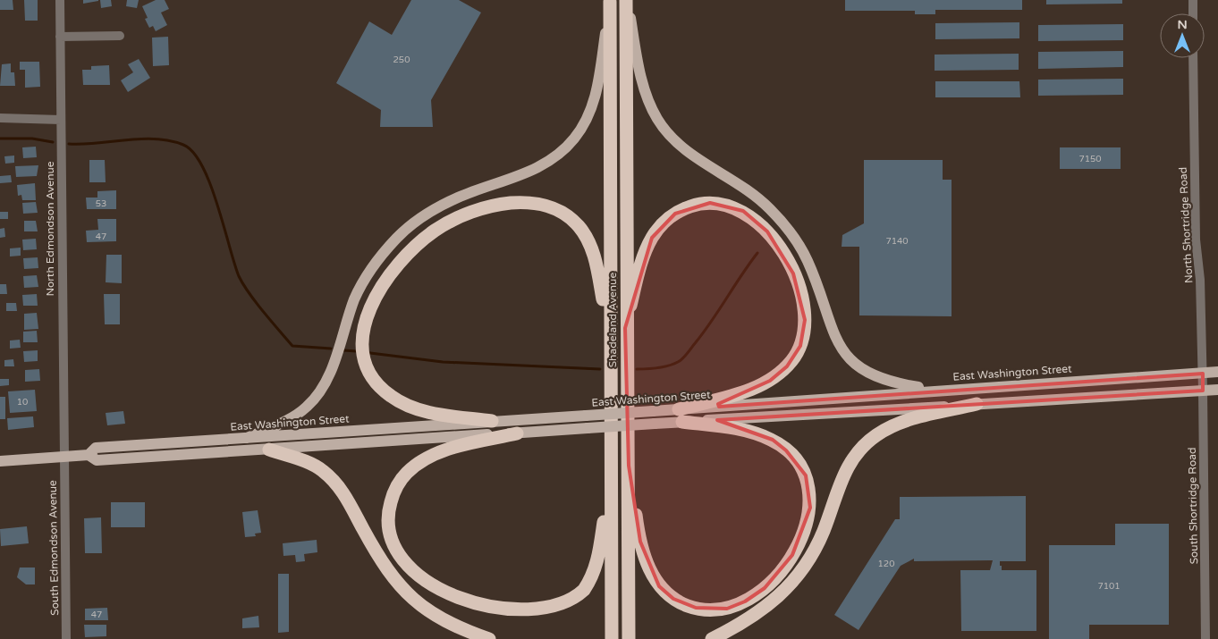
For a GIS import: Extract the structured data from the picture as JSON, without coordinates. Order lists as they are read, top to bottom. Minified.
{"streets":{"highway":["Shadeland Avenue"],"main road":["East Washington Street"],"street":["North Shortridge Road","North Edmondson Avenue","South Shortridge Road","South Edmondson Avenue"]},"crossings":[["North Shortridge Road","East Washington Street"],["North Shortridge Road","South Shortridge Road"],["North Edmondson Avenue","East Washington Street"],["North Edmondson Avenue","South Edmondson Avenue"],["East Washington Street","South Shortridge Road"],["East Washington Street","South Edmondson Avenue"]],"house_numbers":["250","7150","53","47","7140","10","120","7101","47"],"north":"top"}
